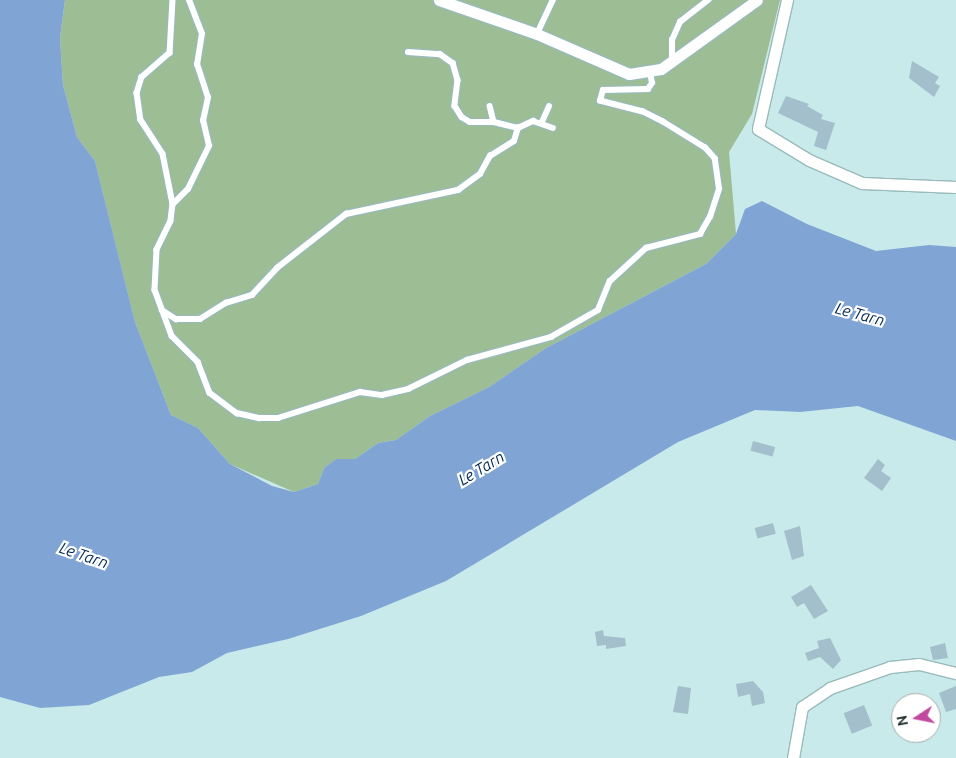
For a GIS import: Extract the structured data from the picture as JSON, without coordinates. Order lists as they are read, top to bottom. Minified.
{"water":["Le Tarn"],"north":"left"}
